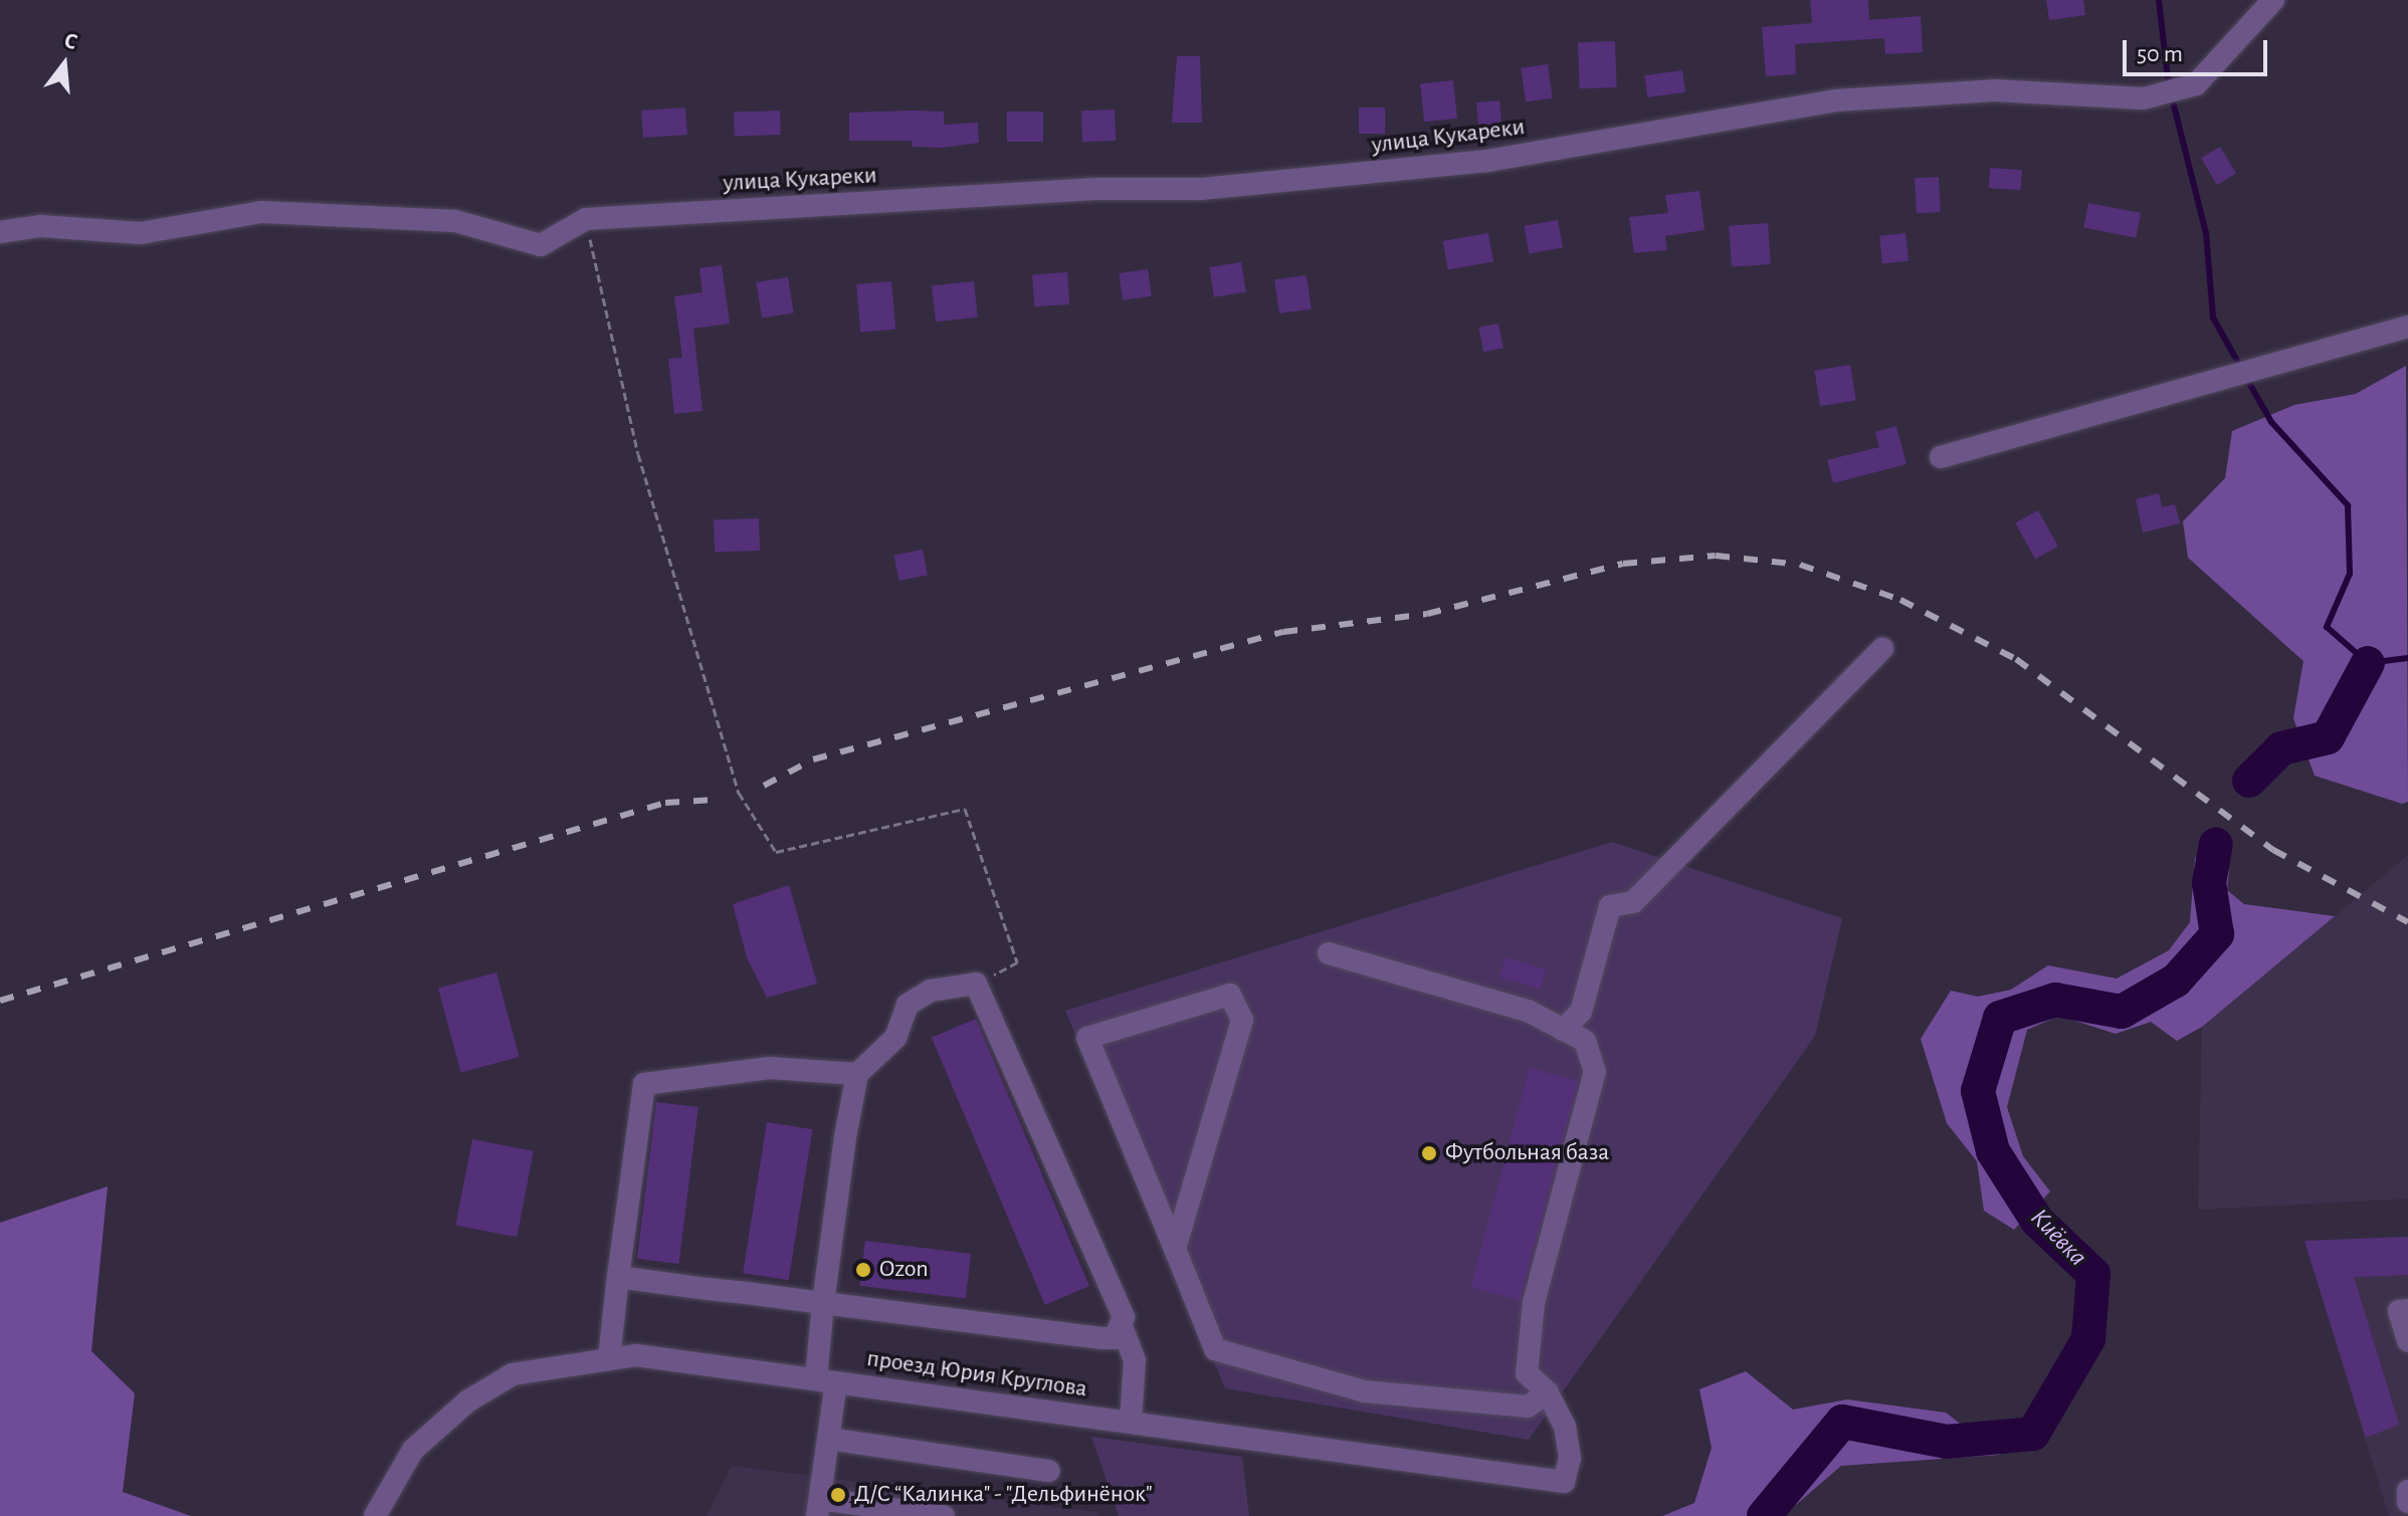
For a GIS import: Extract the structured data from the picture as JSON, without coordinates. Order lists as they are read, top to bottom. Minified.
{"streets":{"street":["улица Кукареки","проезд Юрия Круглова"]},"water":["Киёвка"],"places":["Футбольная база","Ozon","Д/С “Калинка\" - \"Дельфинёнок\""],"scale_bar":"50 m","north":"top"}
